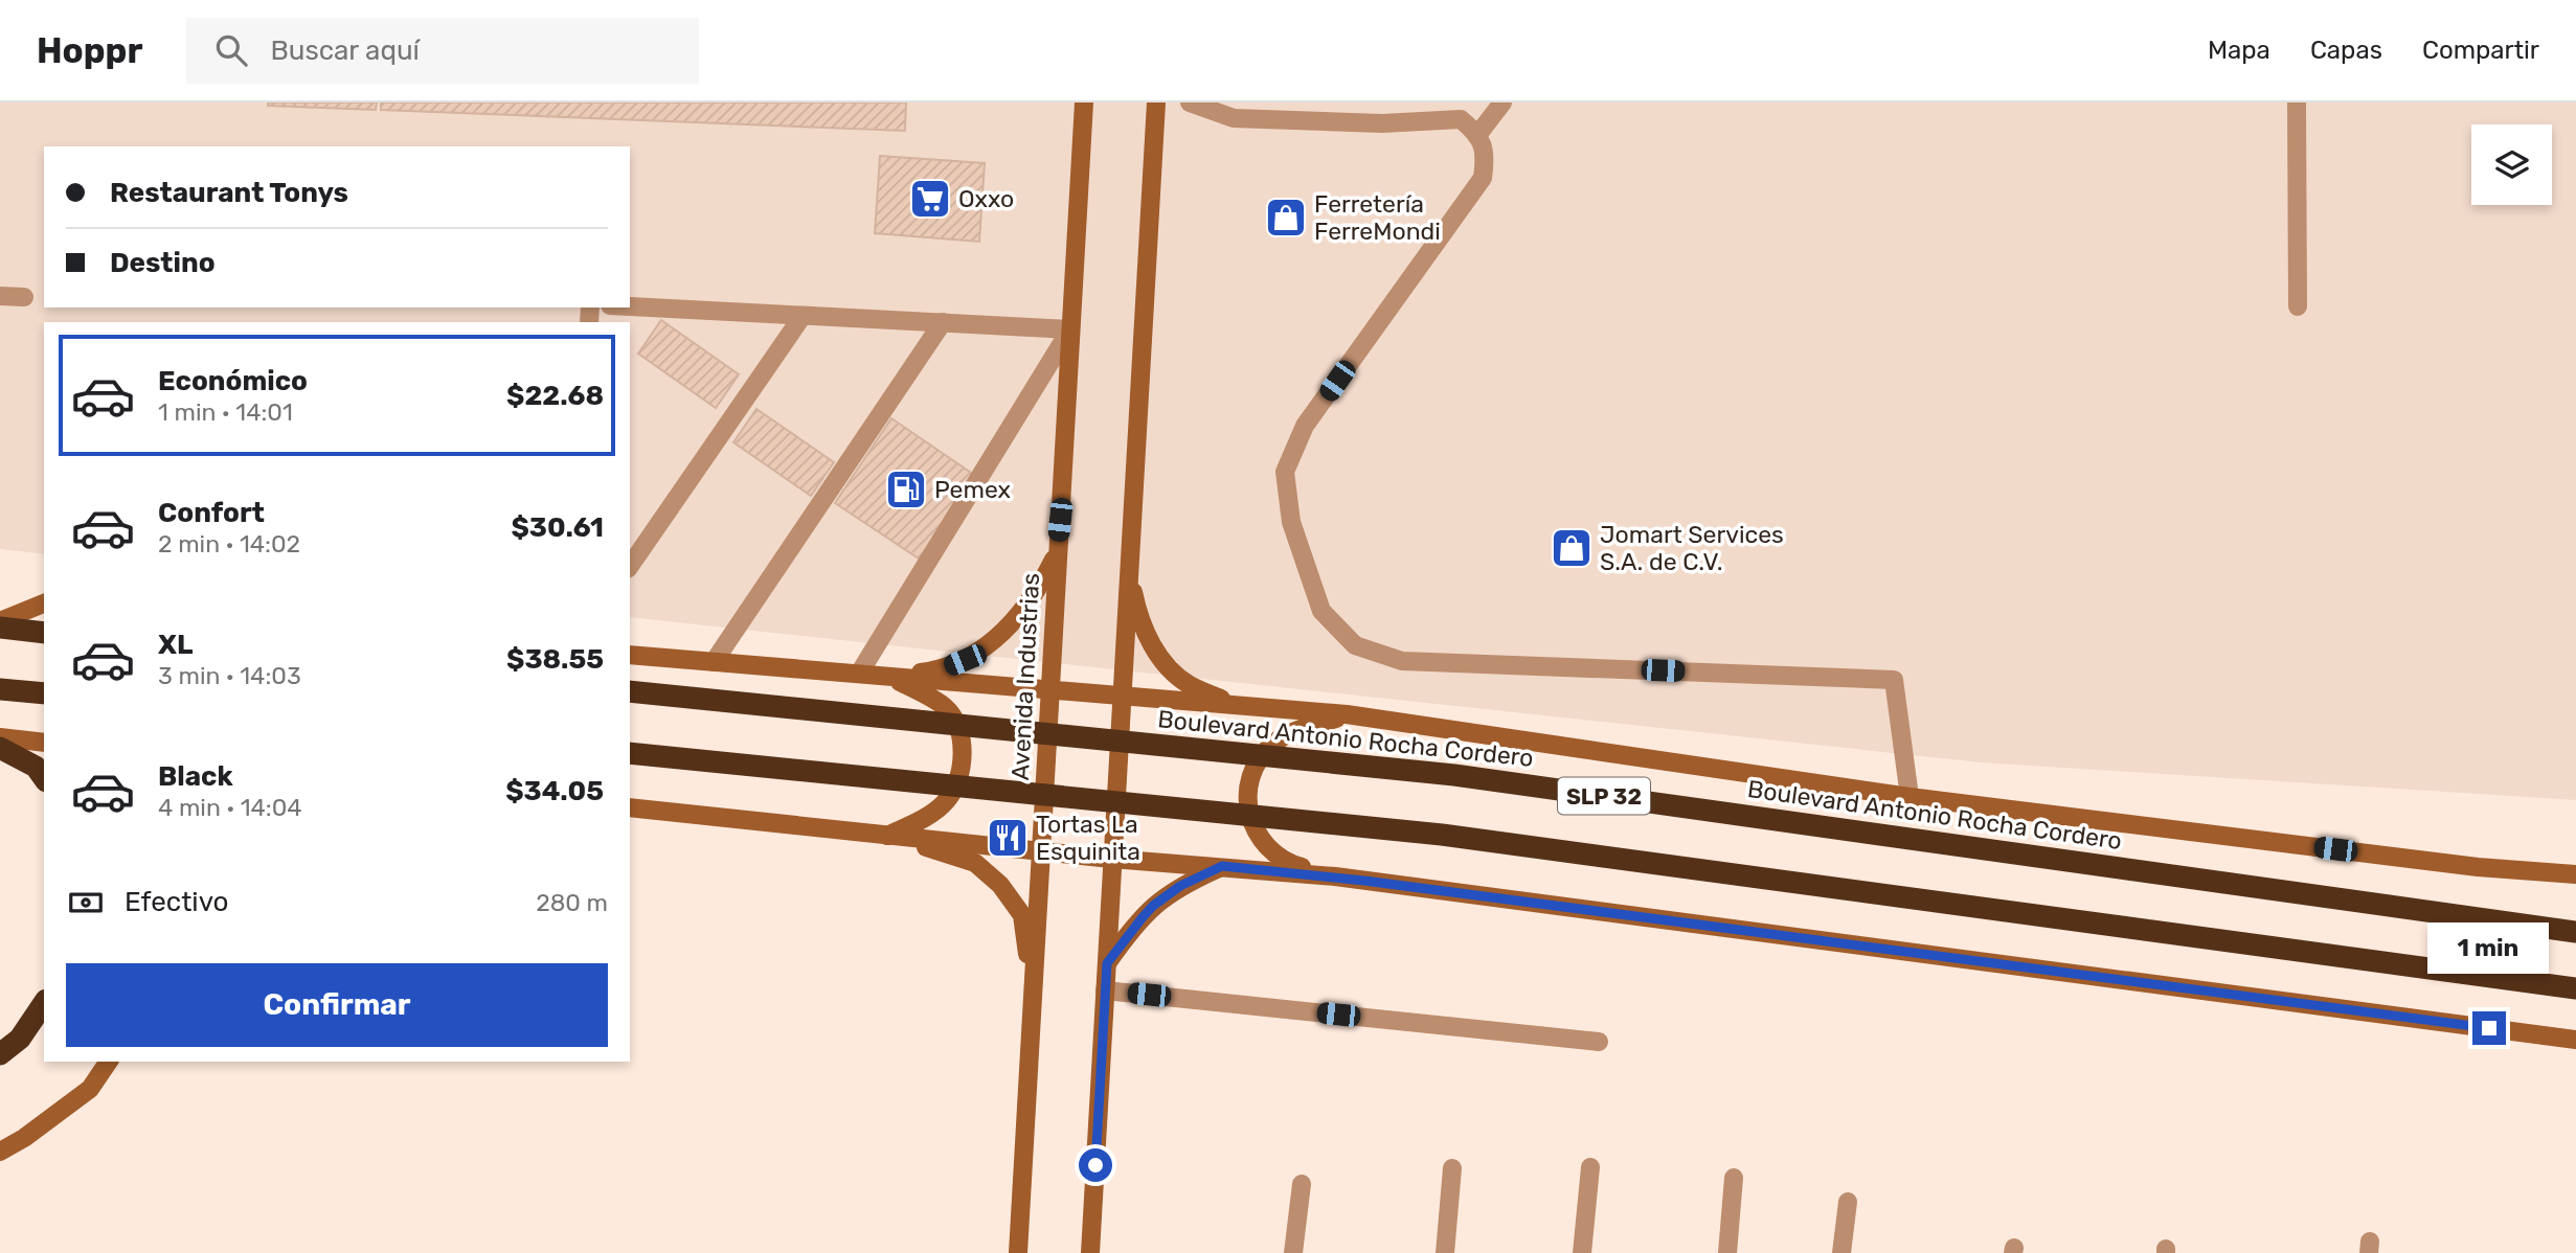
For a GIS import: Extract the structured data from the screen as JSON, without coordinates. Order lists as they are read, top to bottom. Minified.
{"streets":{"highway":["Boulevard Antonio Rocha Cordero","SLP 32"],"main road":["Avenida Industrias"]},"crossings":[["Avenida Industrias","Boulevard Antonio Rocha Cordero"]],"places":{"supermarket":["Oxxo"],"shop":["Ferretería FerreMondi","Jomart Services S.A. de C.V."],"fuel station":["Pemex"],"restaurant":["Tortas La Esquinita"]},"page":{"header":"Hoppr","search":"Buscar aquí","nav":["Mapa","Capas","Compartir"],"banner":["Restaurant Tonys","Destino"],"list":[{"name":"Económico","note":"1 min · 14:01","value":"$22.68"},{"name":"Confort","note":"2 min · 14:02","value":"$30.61"},{"name":"XL","note":"3 min · 14:03","value":"$38.55"},{"name":"Black","note":"4 min · 14:04","value":"$34.05"}],"pay":["Efectivo","280 m"],"bubble":"1 min","buttons":"Confirmar"}}
